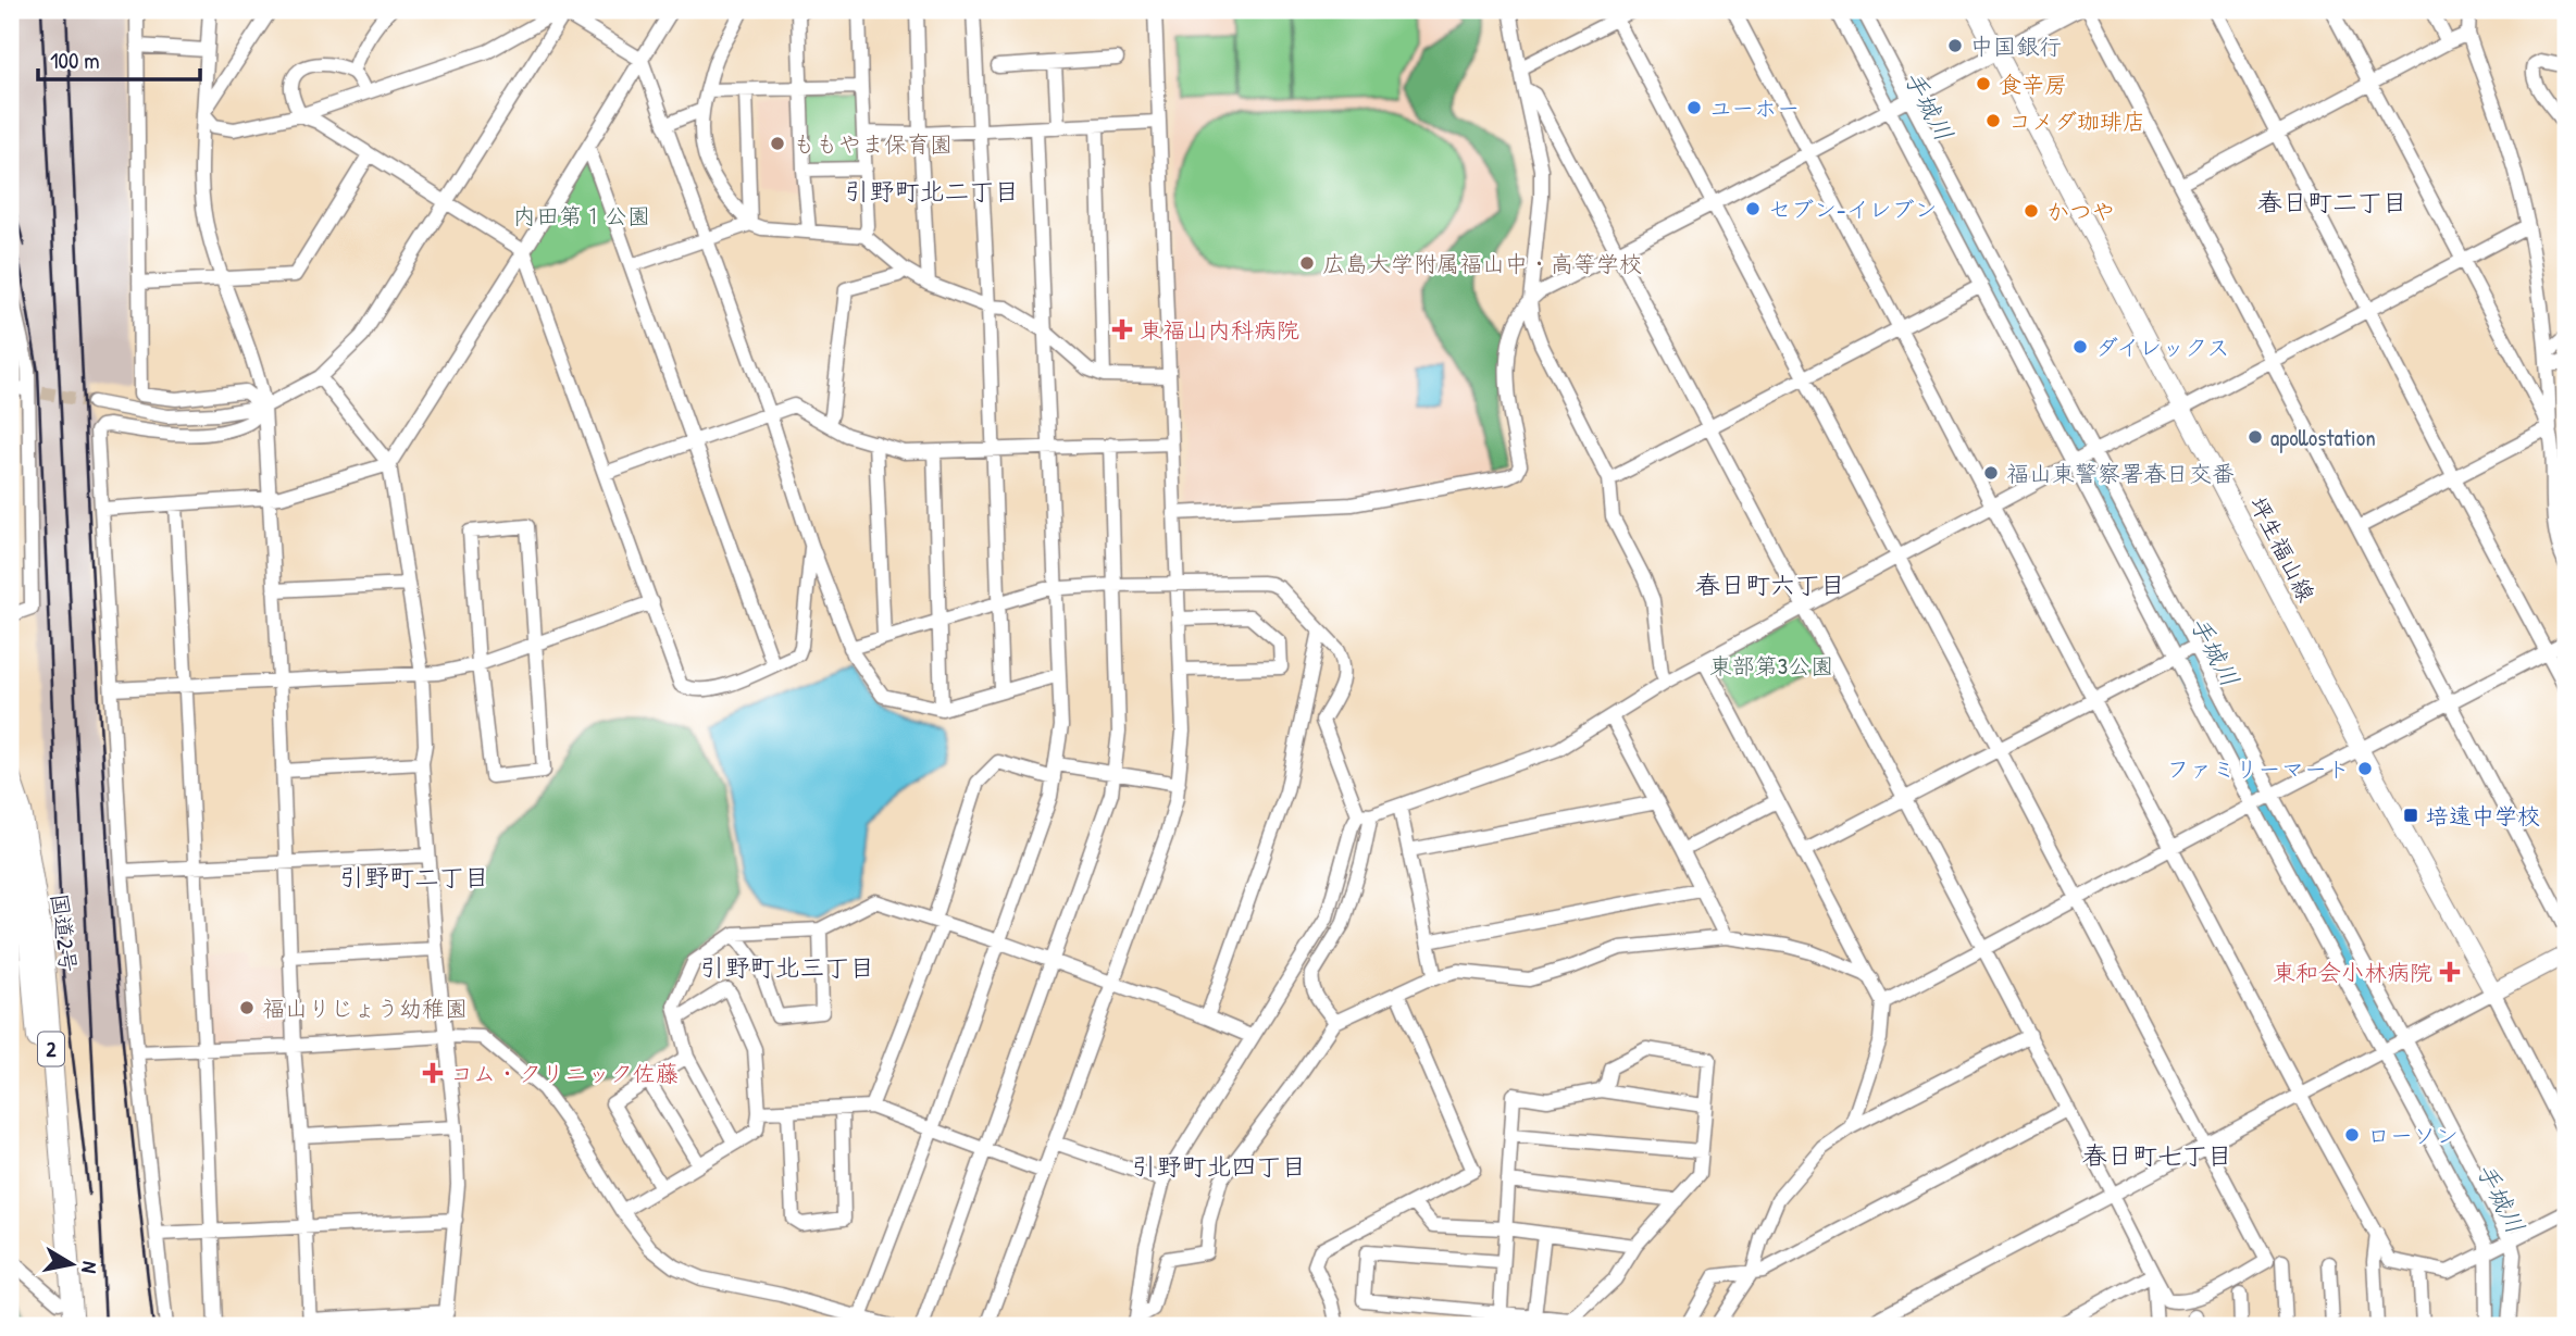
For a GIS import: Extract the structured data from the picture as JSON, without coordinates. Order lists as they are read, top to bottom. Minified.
{"streets":{"highway":["国道2号","2"],"main road":["坪生福山線"]},"districts":["引野町北二丁目","春日町二丁目","春日町六丁目","引野町二丁目","引野町北三丁目","春日町七丁目","引野町北四丁目"],"water":["手城川"],"parks":["内田第１公園","東部第3公園"],"places":{"other":["中国銀行","食辛房","ユーホー","コメダ珈琲店","ももやま保育園","セブン-イレブン","かつや","広島大学附属福山中・高等学校","ダイレックス","apollostation","福山東警察署春日交番","ファミリーマート","福山りじょう幼稚園","ローソン"],"health":["東福山内科病院","東和会小林病院","コム・クリニック佐藤"],"transit":["培遠中学校"]},"scale_bar":"100 m","north":"right"}
